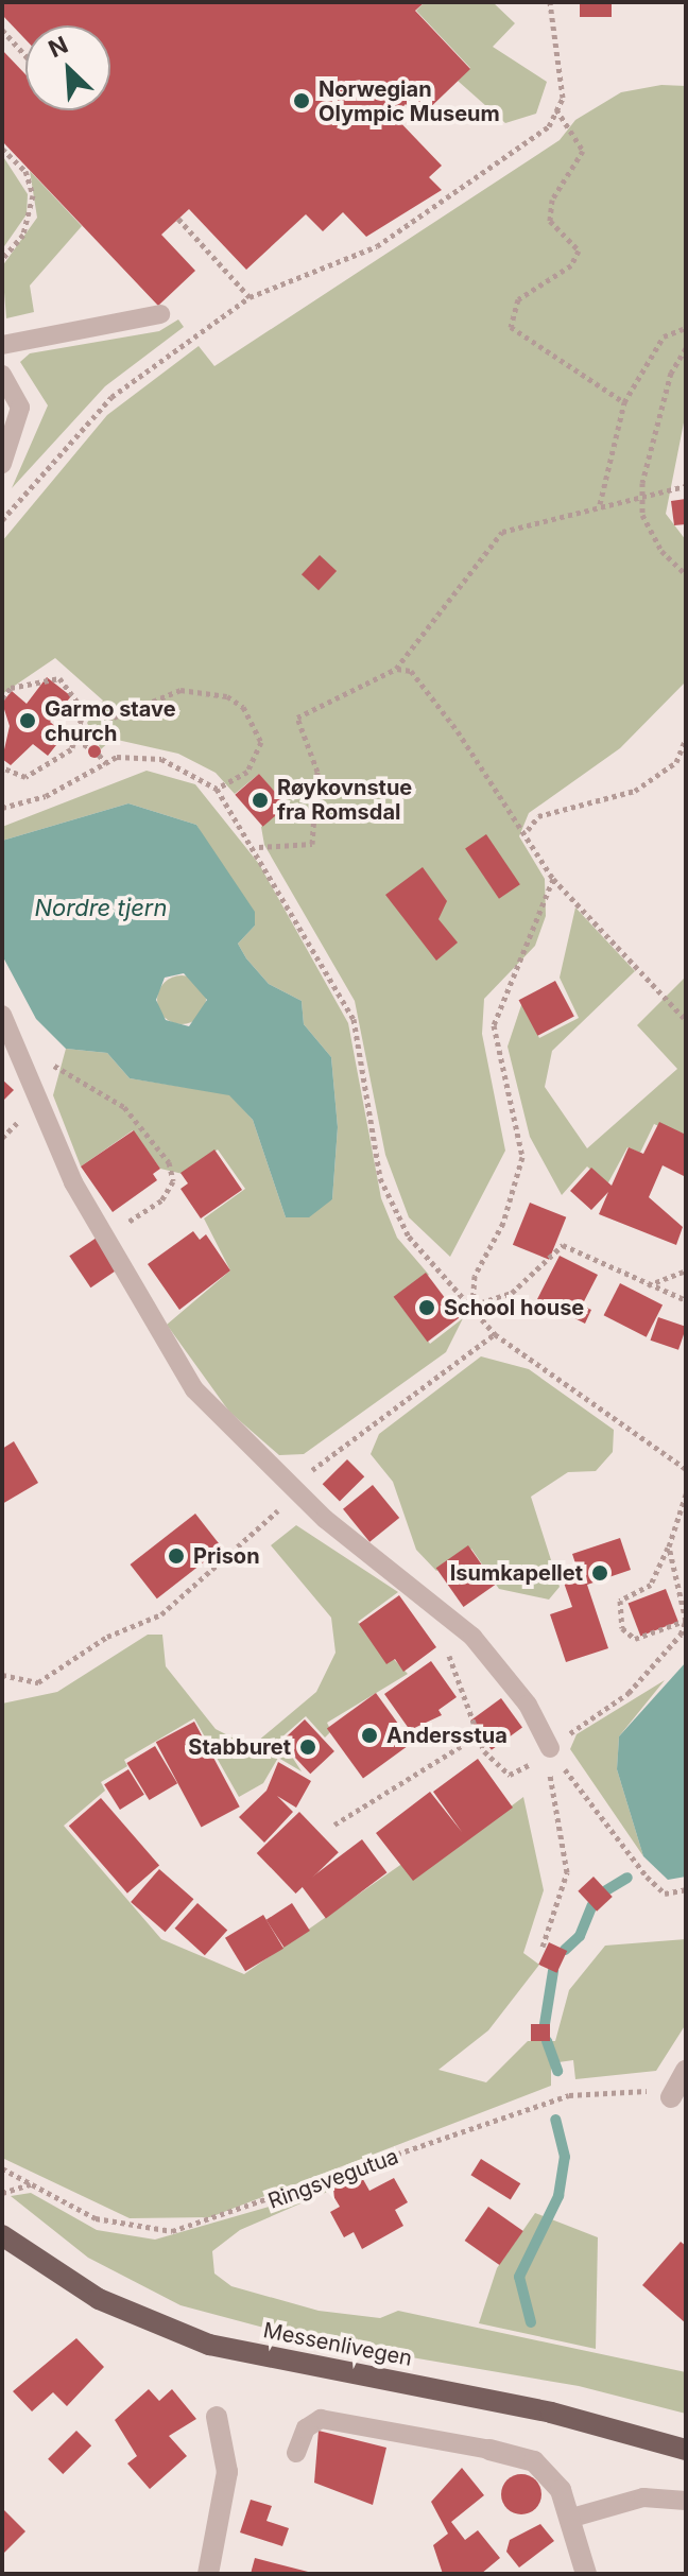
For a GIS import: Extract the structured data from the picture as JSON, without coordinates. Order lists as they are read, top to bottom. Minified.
{"streets":{"main road":["Messenlivegen"],"path":["Ringsvegutua"]},"water":["Nordre tjern"],"places":["Norwegian Olympic Museum","Garmo stave church","Røykovnstue fra Romsdal","School house","Prison","Isumkapellet","Andersstua","Stabburet"],"north":"top left"}
